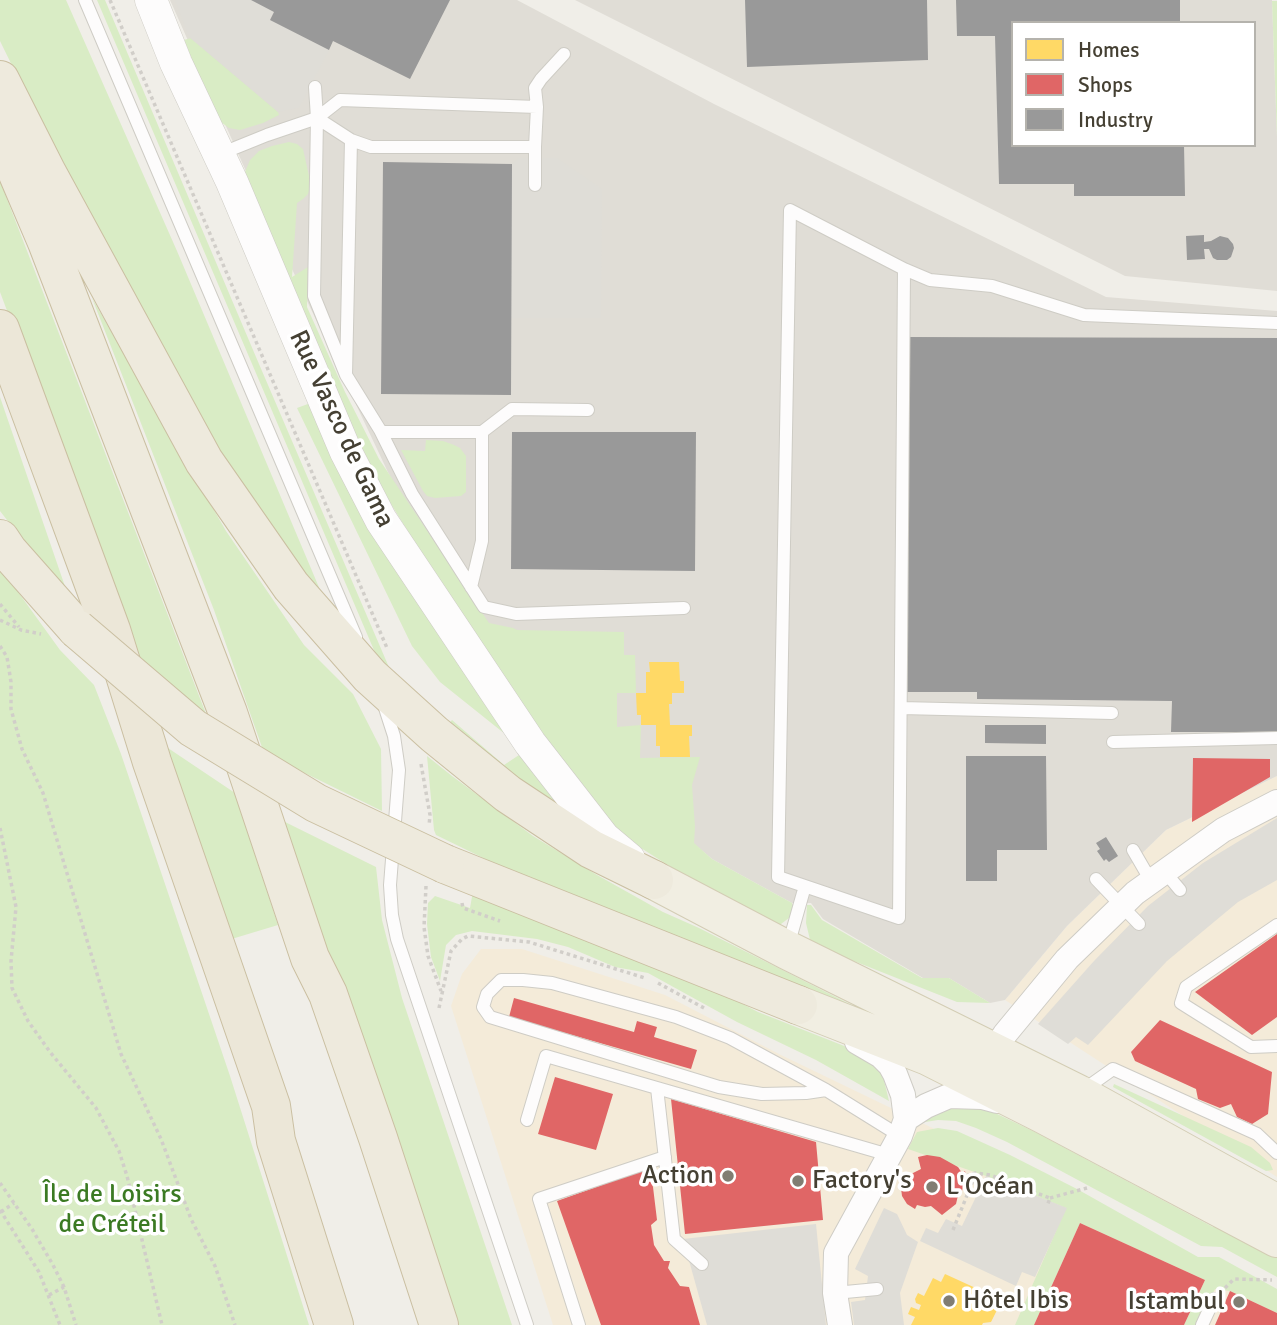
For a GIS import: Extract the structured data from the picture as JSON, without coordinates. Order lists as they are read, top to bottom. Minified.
{"streets":{"street":["Rue Vasco de Gama"]},"parks":["Île de Loisirs de Créteil"],"places":["Action","Factory's","L'Océan","Hôtel Ibis","Istambul"],"legend":["Homes","Shops","Industry"]}
